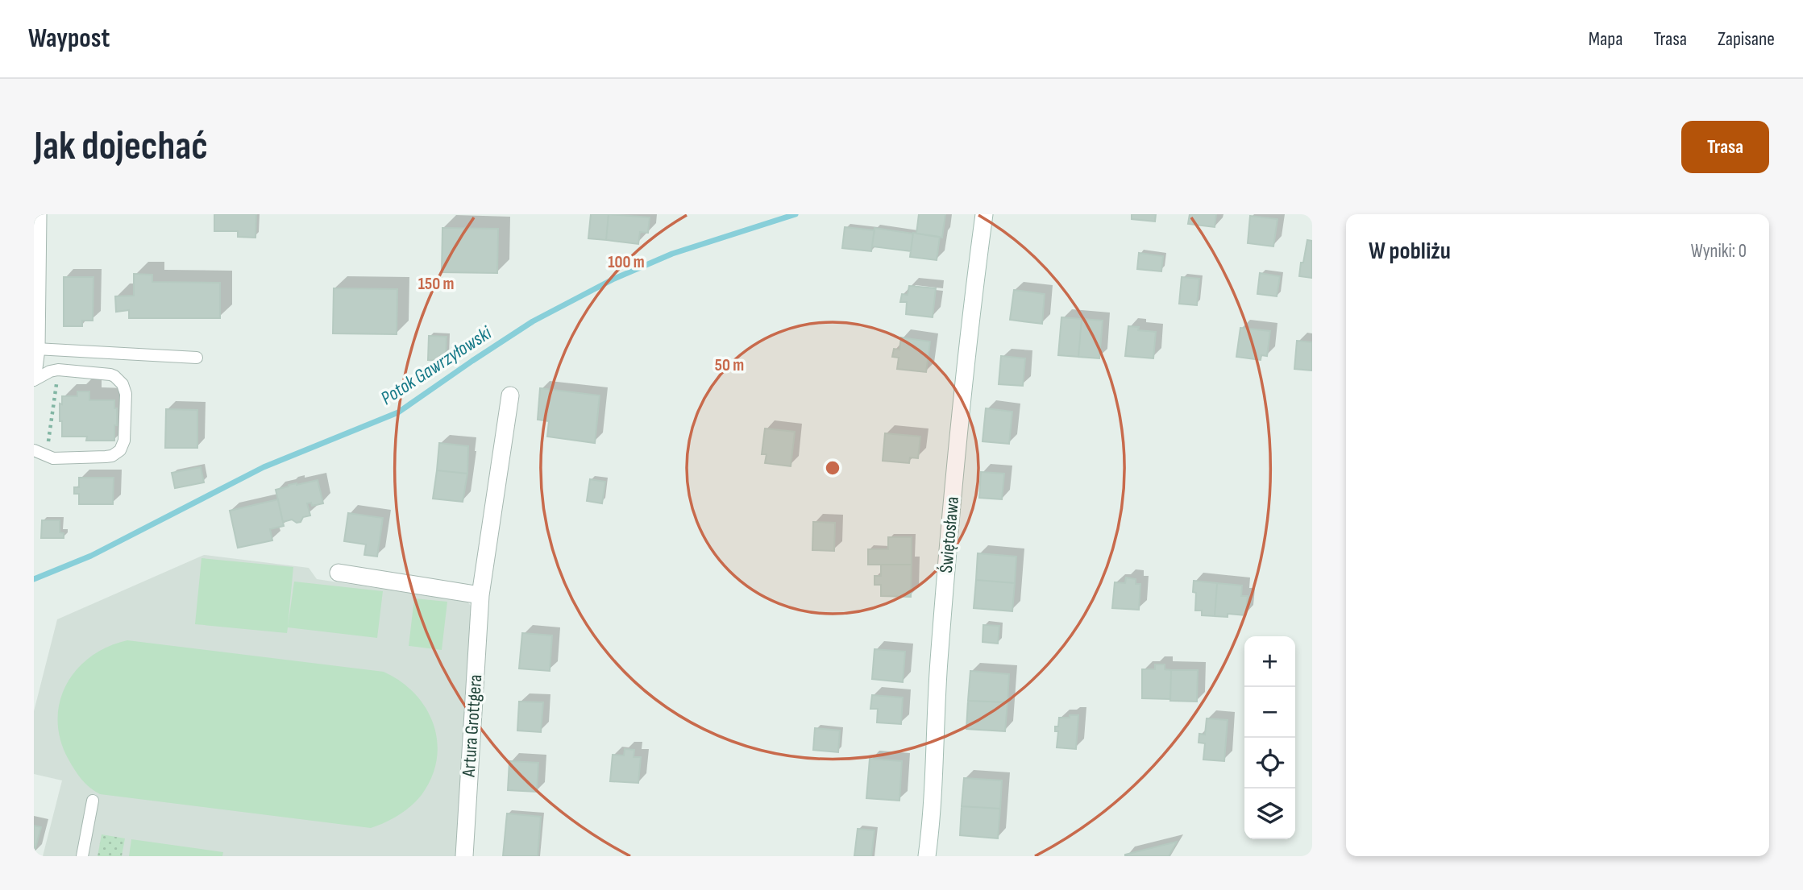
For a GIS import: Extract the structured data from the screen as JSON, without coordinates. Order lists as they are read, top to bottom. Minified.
{"streets":{"street":["Świętosława","Artura Grottgera"]},"water":["Potok Gawrzyłowski"],"page":{"header":"Waypost","nav":["Mapa","Trasa","Zapisane"],"buttons":"Trasa","title":"Jak dojechać","heading":["W pobliżu","Wyniki: 0"],"map_buttons":["+","−"]},"rings":["100 m","150 m","50 m"]}
